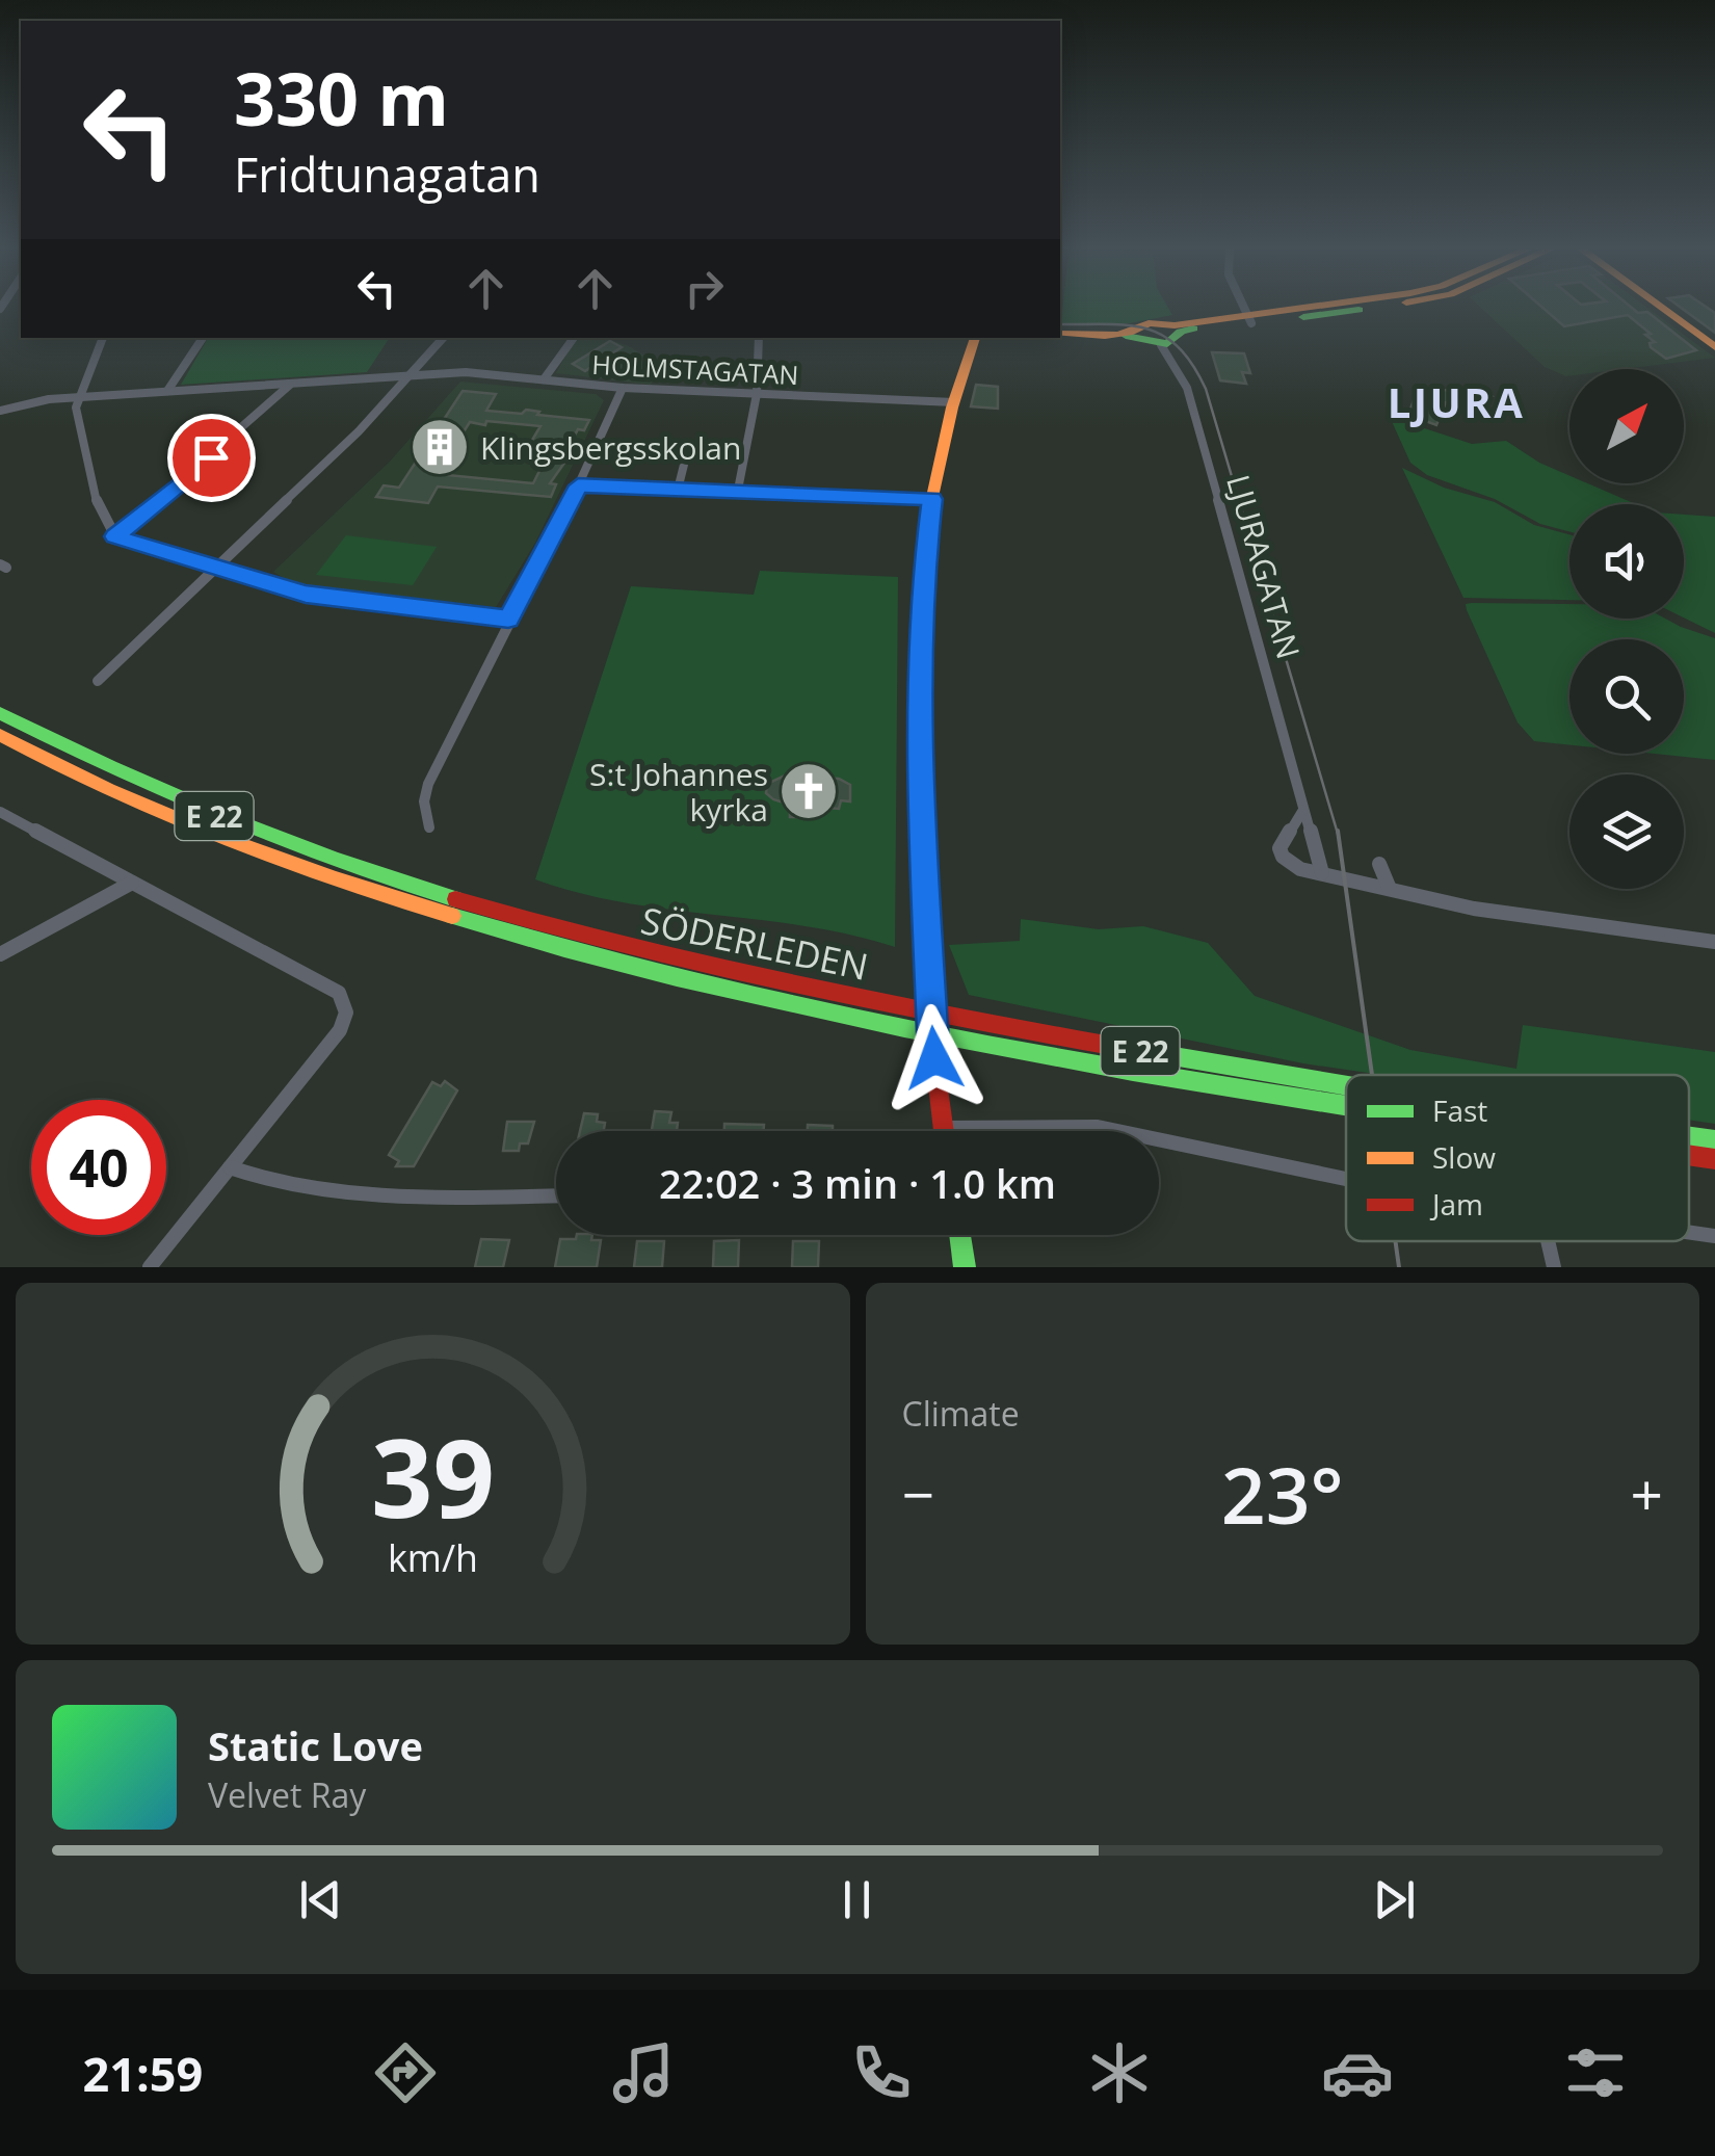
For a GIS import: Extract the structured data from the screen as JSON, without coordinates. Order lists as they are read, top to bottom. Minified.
{"streets":{"main road":["E 22","SÖDERLEDEN"],"street":["HOLMSTAGATAN","LJURAGATAN"]},"districts":["LJURA"],"places":{"building":["Klingsbergsskolan"],"church":["S:t Johannes kyrka"]},"legend":["Fast","Slow","Jam"],"north":"top right","page":{"turn":["330 m","Fridtunagatan"],"limit":"40","trip":"22:02 · 3 min · 1.0 km","tile":"Climate","heat":["−","23°","+"],"song":["Static Love","Velvet Ray"],"tabs":"21:59","gauge":["39","km/h"]}}
